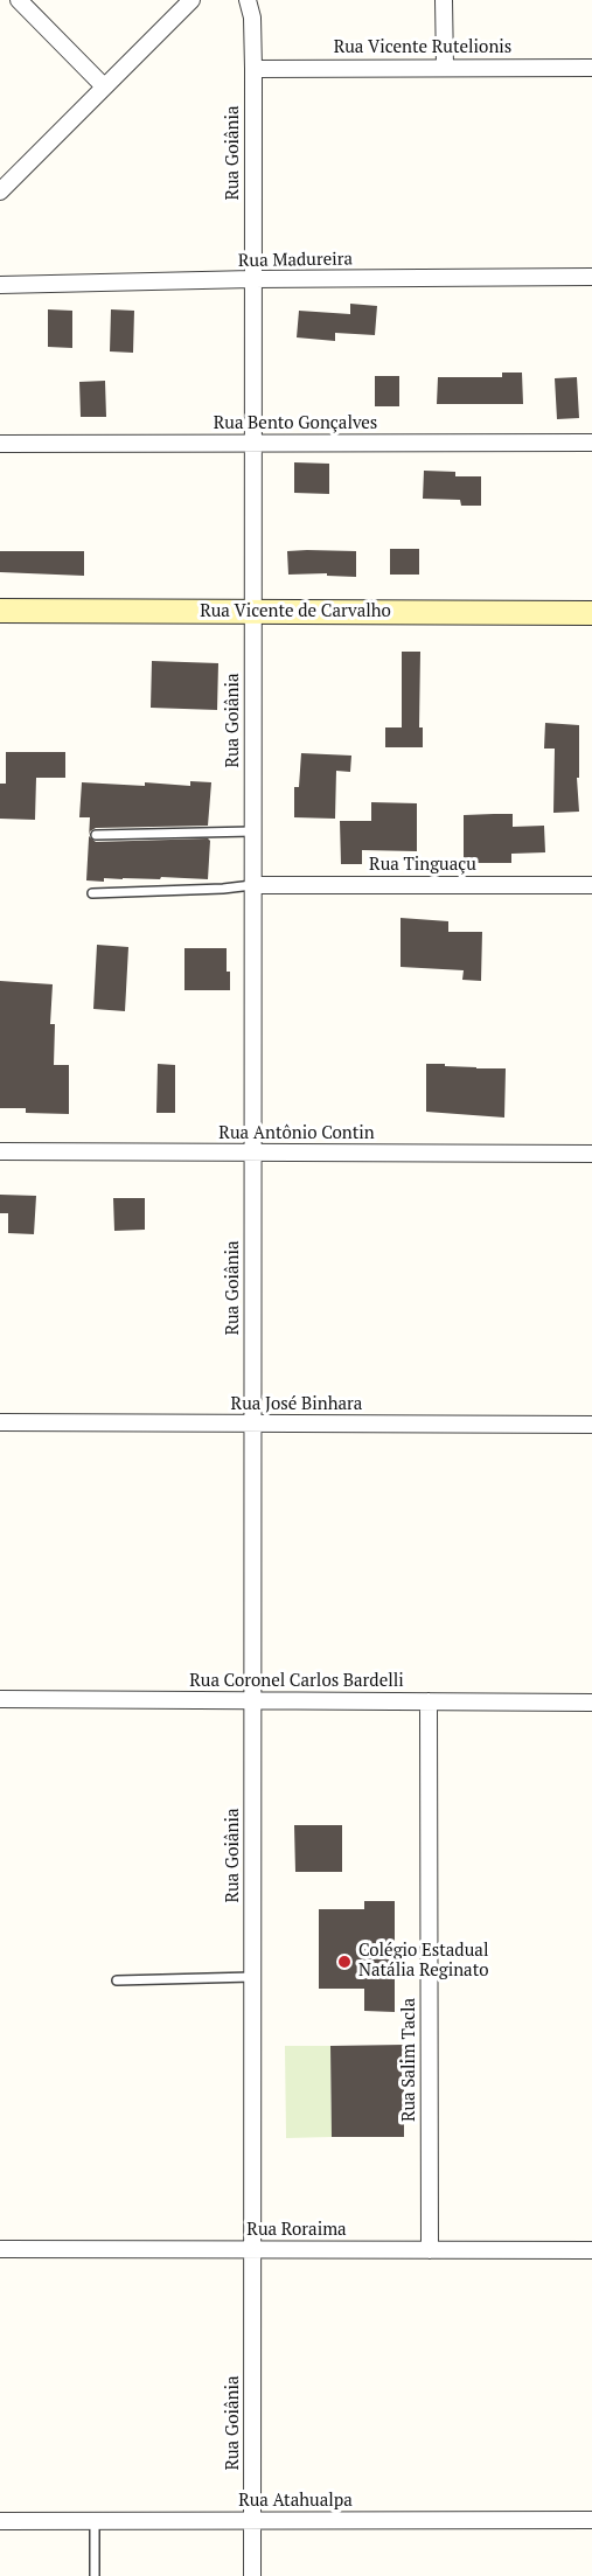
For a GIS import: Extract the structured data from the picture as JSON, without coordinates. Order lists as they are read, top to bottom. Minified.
{"streets":{"main road":["Rua Vicente de Carvalho"],"street":["Rua Vicente Rutelionis","Rua Goiânia","Rua Madureira","Rua Bento Gonçalves","Rua Tinguaçu","Rua Antônio Contin","Rua José Binhara","Rua Coronel Carlos Bardelli","Rua Salim Tacla","Rua Roraima","Rua Atahualpa"]},"crossings":[["Rua Vicente Rutelionis","Rua Goiânia"],["Rua Goiânia","Rua Madureira"],["Rua Goiânia","Rua Bento Gonçalves"],["Rua Goiânia","Rua Vicente de Carvalho"],["Rua Goiânia","Rua Tinguaçu"],["Rua Goiânia","Rua Antônio Contin"],["Rua Goiânia","Rua José Binhara"],["Rua Goiânia","Rua Coronel Carlos Bardelli"],["Rua Goiânia","Rua Roraima"],["Rua Goiânia","Rua Atahualpa"],["Rua Coronel Carlos Bardelli","Rua Salim Tacla"],["Rua Salim Tacla","Rua Roraima"]],"places":["Colégio Estadual Natália Reginato"]}
